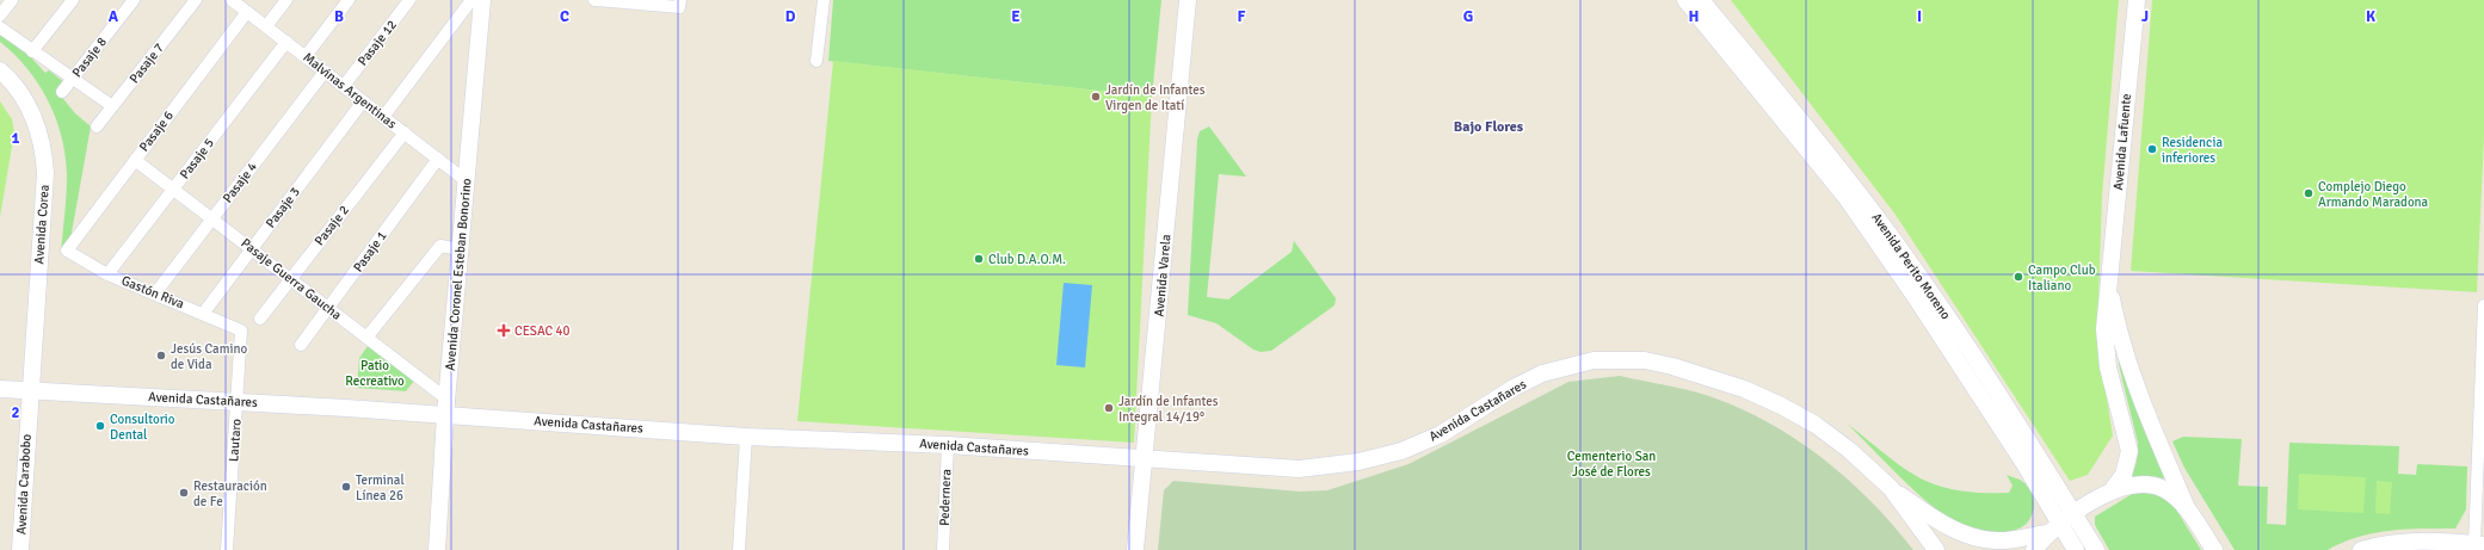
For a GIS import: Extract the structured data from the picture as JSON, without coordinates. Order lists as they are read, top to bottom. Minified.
{"streets":{"main road":["Avenida Lafuente","Avenida Corea","Avenida Perito Moreno","Avenida Coronel Esteban Bonorino","Avenida Varela","Avenida Castañares","Avenida Carabobo"],"street":["Pasaje 12","Pasaje 8","Pasaje 7","Malvinas Argentinas","Pasaje 6","Pasaje 5","Pasaje 4","Pasaje 3","Pasaje 2","Pasaje 1","Pasaje Guerra Gaucha","Gastón Riva","Lautaro","Pedernera"]},"crossings":[["Pasaje 12","Malvinas Argentinas"],["Malvinas Argentinas","Pasaje 6"],["Malvinas Argentinas","Pasaje 5"],["Malvinas Argentinas","Pasaje 4"],["Malvinas Argentinas","Pasaje 3"],["Malvinas Argentinas","Pasaje 2"],["Malvinas Argentinas","Pasaje 1"],["Malvinas Argentinas","Avenida Coronel Esteban Bonorino"],["Pasaje 6","Pasaje Guerra Gaucha"],["Pasaje 6","Gastón Riva"],["Pasaje 5","Pasaje Guerra Gaucha"],["Pasaje 5","Gastón Riva"],["Pasaje 4","Pasaje Guerra Gaucha"],["Pasaje 4","Gastón Riva"],["Pasaje 3","Pasaje Guerra Gaucha"],["Pasaje 3","Gastón Riva"],["Avenida Corea","Avenida Castañares"],["Avenida Corea","Avenida Carabobo"],["Pasaje 2","Pasaje Guerra Gaucha"],["Pasaje 1","Pasaje Guerra Gaucha"],["Avenida Perito Moreno","Avenida Castañares"],["Avenida Coronel Esteban Bonorino","Pasaje Guerra Gaucha"],["Avenida Coronel Esteban Bonorino","Avenida Castañares"],["Avenida Varela","Avenida Castañares"],["Pasaje Guerra Gaucha","Avenida Castañares"],["Gastón Riva","Lautaro"],["Avenida Castañares","Lautaro"],["Avenida Castañares","Avenida Carabobo"],["Avenida Castañares","Pedernera"]],"districts":["Bajo Flores"],"parks":["Patio Recreativo","Cementerio San José de Flores"],"places":{"other":["Jardín de Infantes Virgen de Itatí","Residencia inferiores","Complejo Diego Armando Maradona","Club D.A.O.M.","Campo Club Italiano","Jesús Camino de Vida","Jardín de Infantes Integral 14/19°","Consultorio Dental","Terminal Línea 26","Restauración de Fe"],"health":["CESAC 40"]},"grid":{"columns":["A","B","C","D","E","F","G","H","I","J","K"],"rows":["1","2"]}}
